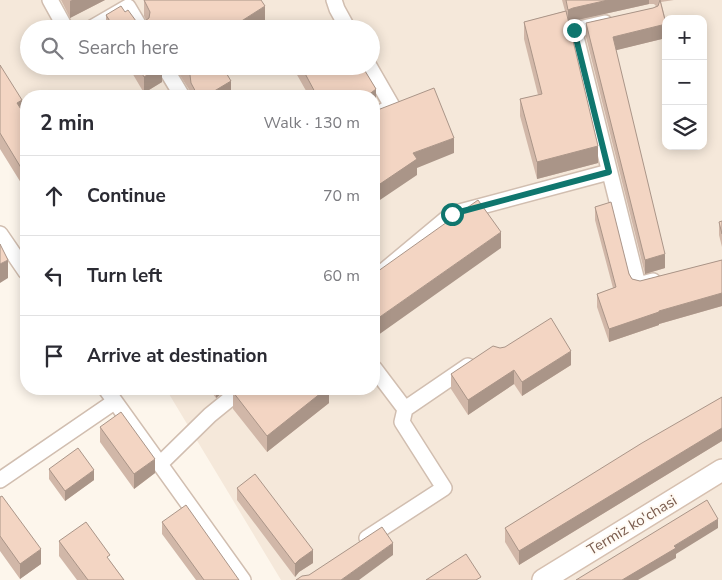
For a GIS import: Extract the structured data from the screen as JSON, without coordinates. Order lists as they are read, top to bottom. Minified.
{"streets":{"main road":["Termiz ko'chasi"]},"page":{"map_buttons":["+","−"],"search":"Search here","heading":["2 min","Walk · 130 m"],"list":[["Continue","70 m"],["Turn left","60 m"],"Arrive at destination"]}}
